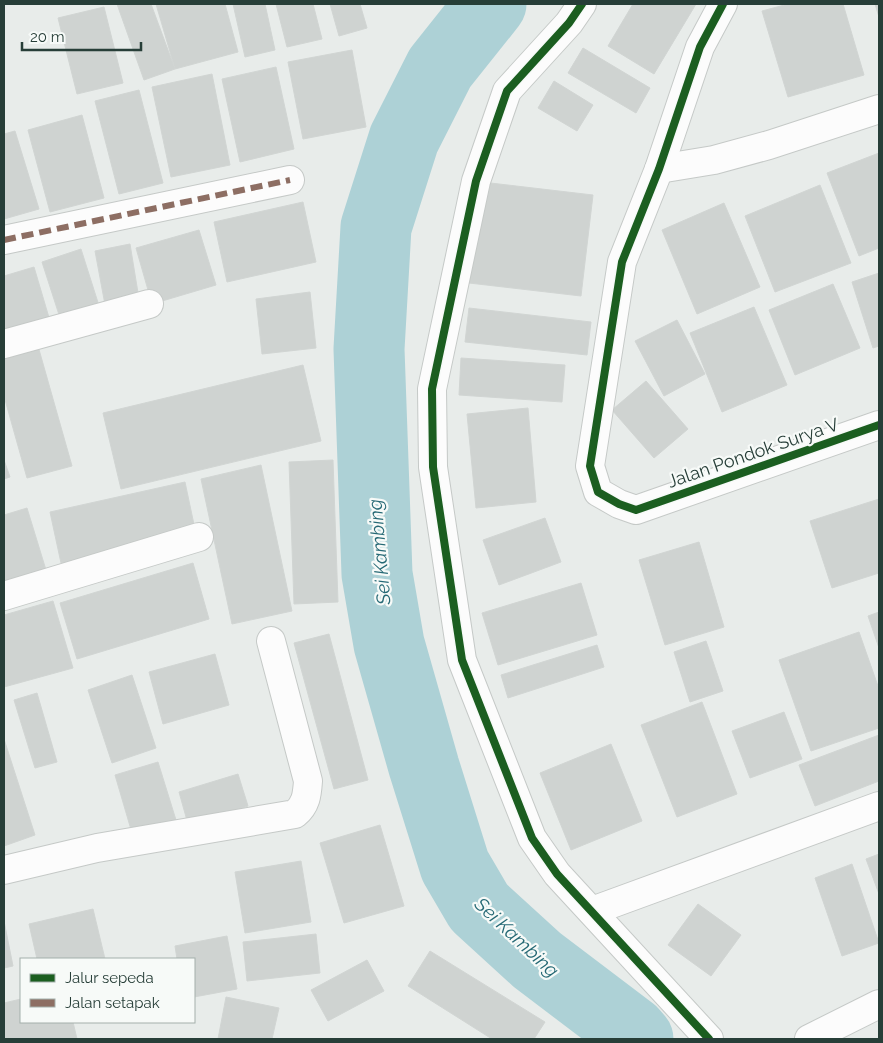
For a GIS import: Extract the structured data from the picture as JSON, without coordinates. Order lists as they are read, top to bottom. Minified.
{"streets":{"street":["Jalan Pondok Surya V"]},"water":["Sei Kambing"],"legend":["Jalur sepeda","Jalan setapak"],"scale_bar":"20 m"}
